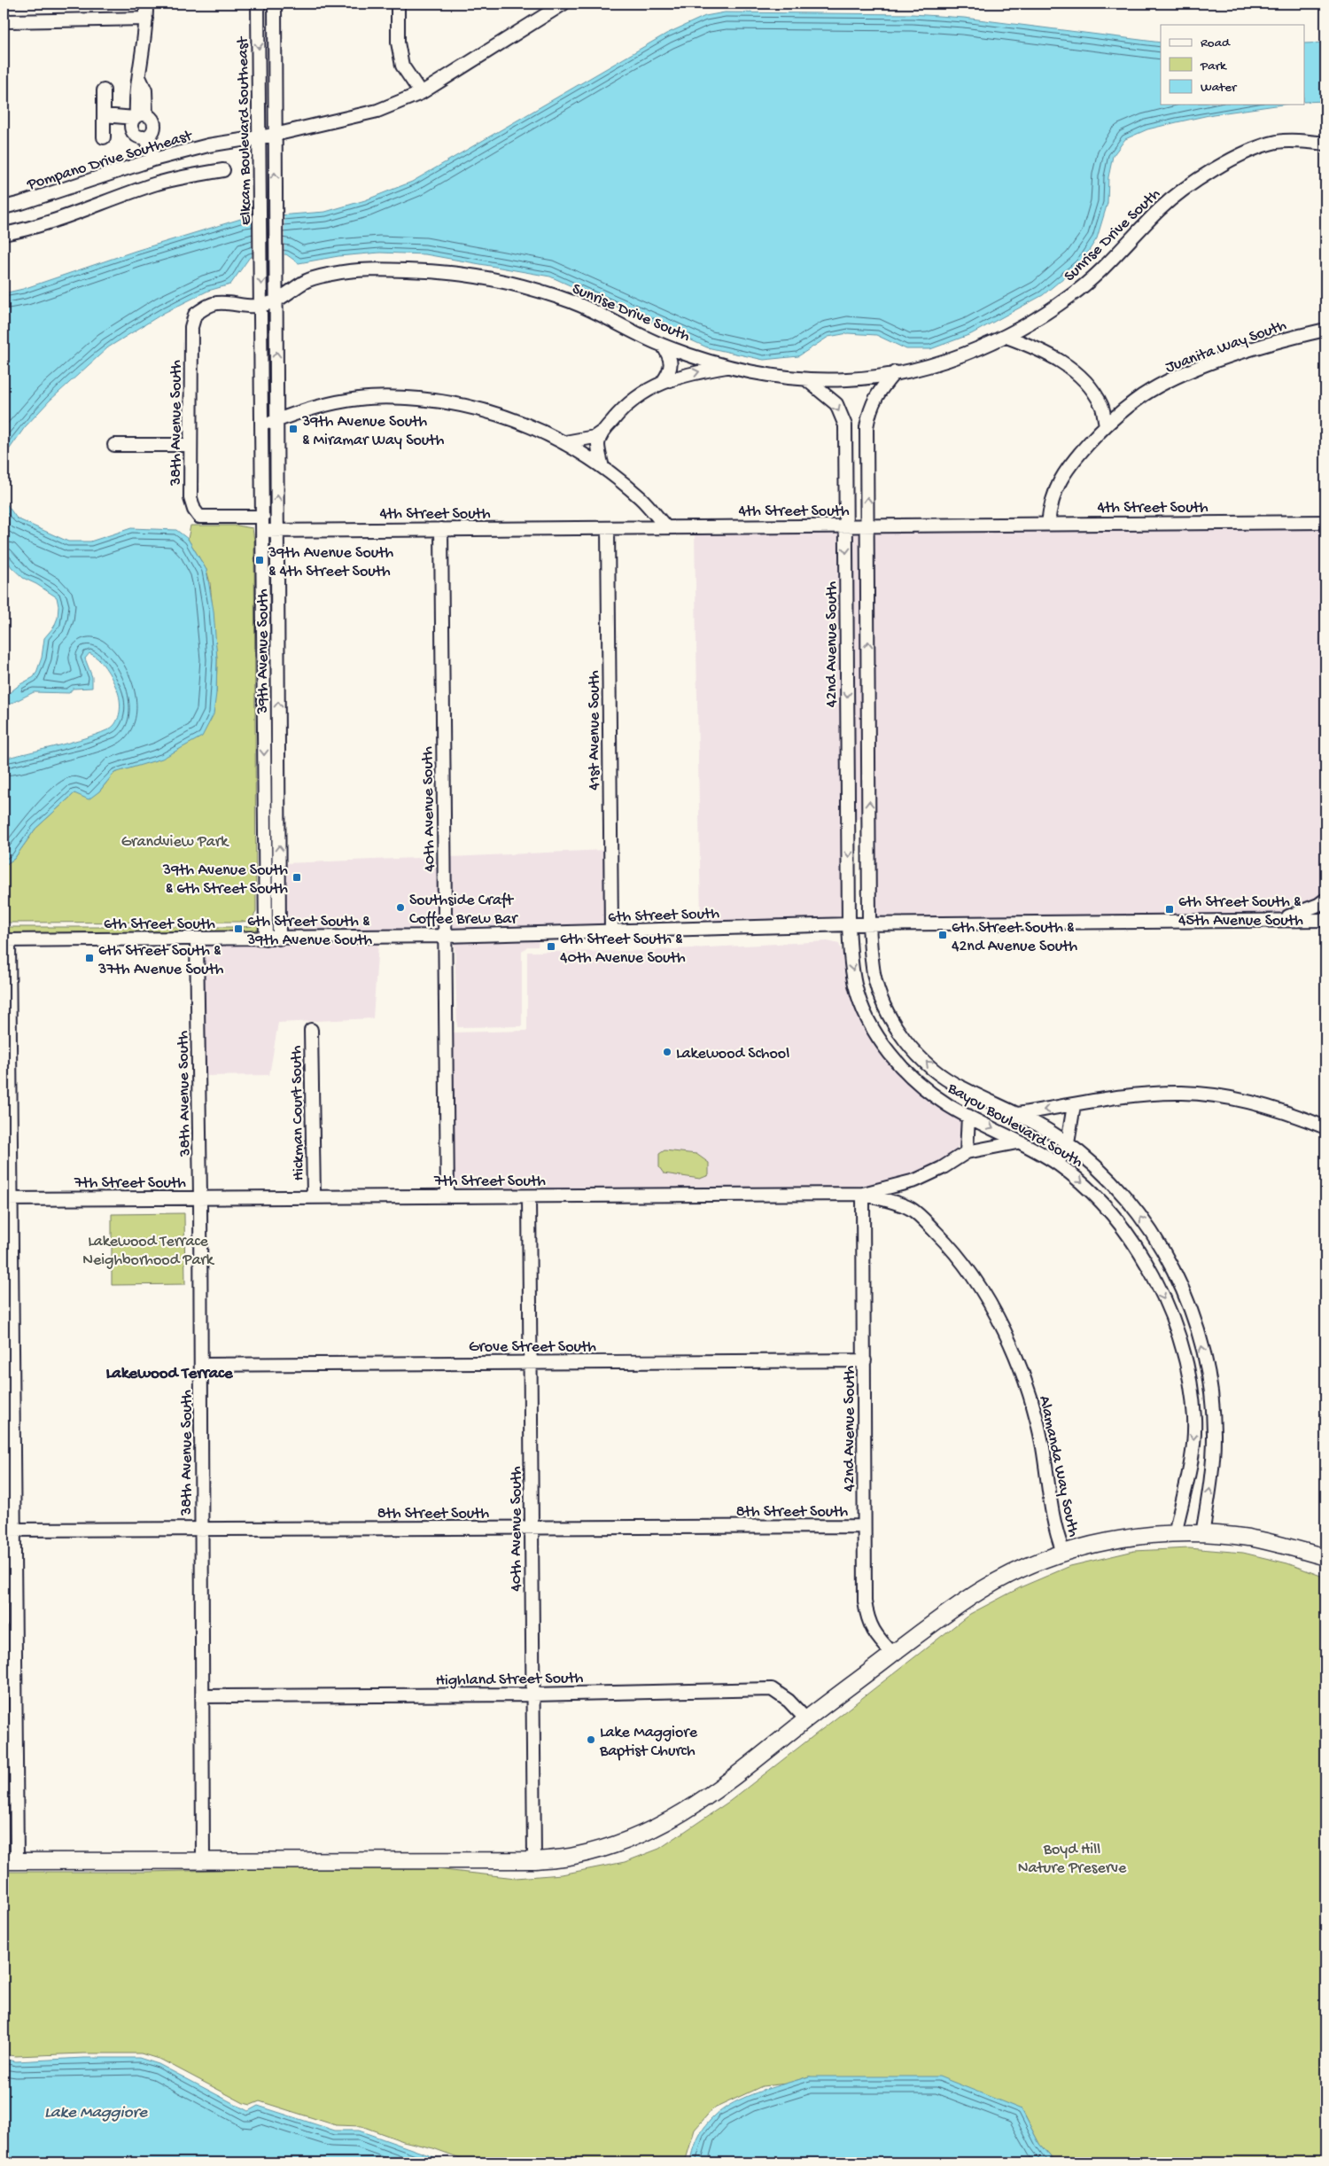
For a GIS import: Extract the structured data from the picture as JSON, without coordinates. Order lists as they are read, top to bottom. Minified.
{"streets":{"street":["Elkcam Boulevard Southeast","Pompano Drive Southeast","Sunrise Drive South","Juanita Way South","38th Avenue South","4th Street South","42nd Avenue South","39th Avenue South","41st Avenue South","40th Avenue South","6th Street South","Hickman Court South","Bayou Boulevard South","7th Street South","Grove Street South","Alamanda Way South","8th Street South","Highland Street South"]},"crossings":[["Elkcam Boulevard Southeast","Pompano Drive Southeast"],["Elkcam Boulevard Southeast","39th Avenue South"],["Sunrise Drive South","38th Avenue South"],["Sunrise Drive South","42nd Avenue South"],["Sunrise Drive South","39th Avenue South"],["Juanita Way South","4th Street South"],["38th Avenue South","39th Avenue South"],["38th Avenue South","6th Street South"],["38th Avenue South","7th Street South"],["38th Avenue South","Grove Street South"],["38th Avenue South","8th Street South"],["38th Avenue South","Highland Street South"],["4th Street South","42nd Avenue South"],["4th Street South","39th Avenue South"],["4th Street South","41st Avenue South"],["4th Street South","40th Avenue South"],["42nd Avenue South","6th Street South"],["42nd Avenue South","Bayou Boulevard South"],["42nd Avenue South","7th Street South"],["42nd Avenue South","Grove Street South"],["42nd Avenue South","Alamanda Way South"],["42nd Avenue South","8th Street South"],["39th Avenue South","6th Street South"],["41st Avenue South","6th Street South"],["40th Avenue South","6th Street South"],["40th Avenue South","7th Street South"],["40th Avenue South","Grove Street South"],["40th Avenue South","8th Street South"],["40th Avenue South","Highland Street South"],["6th Street South","Bayou Boulevard South"],["Hickman Court South","7th Street South"],["Bayou Boulevard South","7th Street South"],["7th Street South","Alamanda Way South"]],"districts":["Lakewood Terrace"],"water":["Lake Maggiore"],"parks":["Grandview Park","Lakewood Terrace Neighborhood Park","Boyd Hill Nature Preserve"],"places":{"transit":["39th Avenue South & Miramar Way South","39th Avenue South & 4th Street South","39th Avenue South & 6th Street South","6th Street South & 45th Avenue South","6th Street South & 39th Avenue South","6th Street South & 42nd Avenue South","6th Street South & 40th Avenue South","6th Street South & 37th Avenue South"],"other":["Southside Craft Coffee Brew Bar","Lakewood School","Lake Maggiore Baptist Church"]},"legend":["Road","Park","Water"]}
